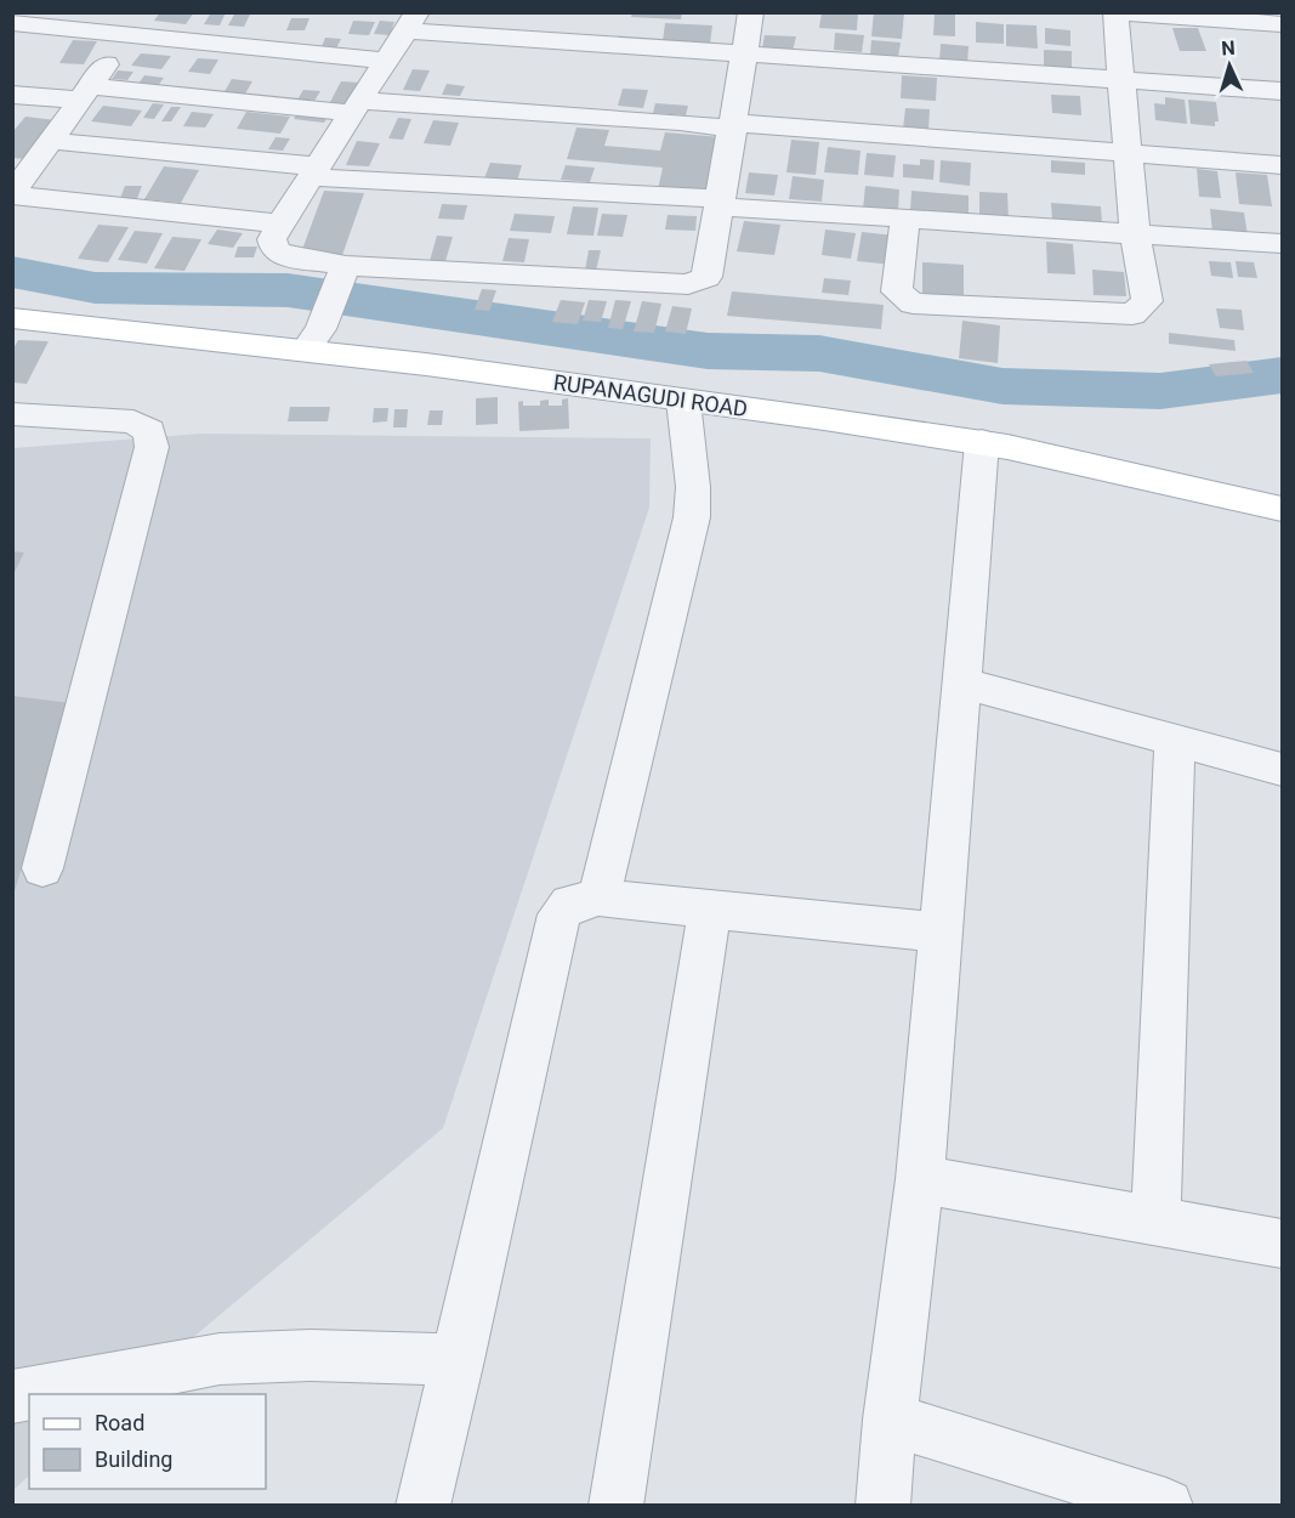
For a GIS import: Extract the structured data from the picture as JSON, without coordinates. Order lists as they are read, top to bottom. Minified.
{"streets":{"main road":["RUPANAGUDI ROAD"]},"legend":["Road","Building"],"north":"top"}
